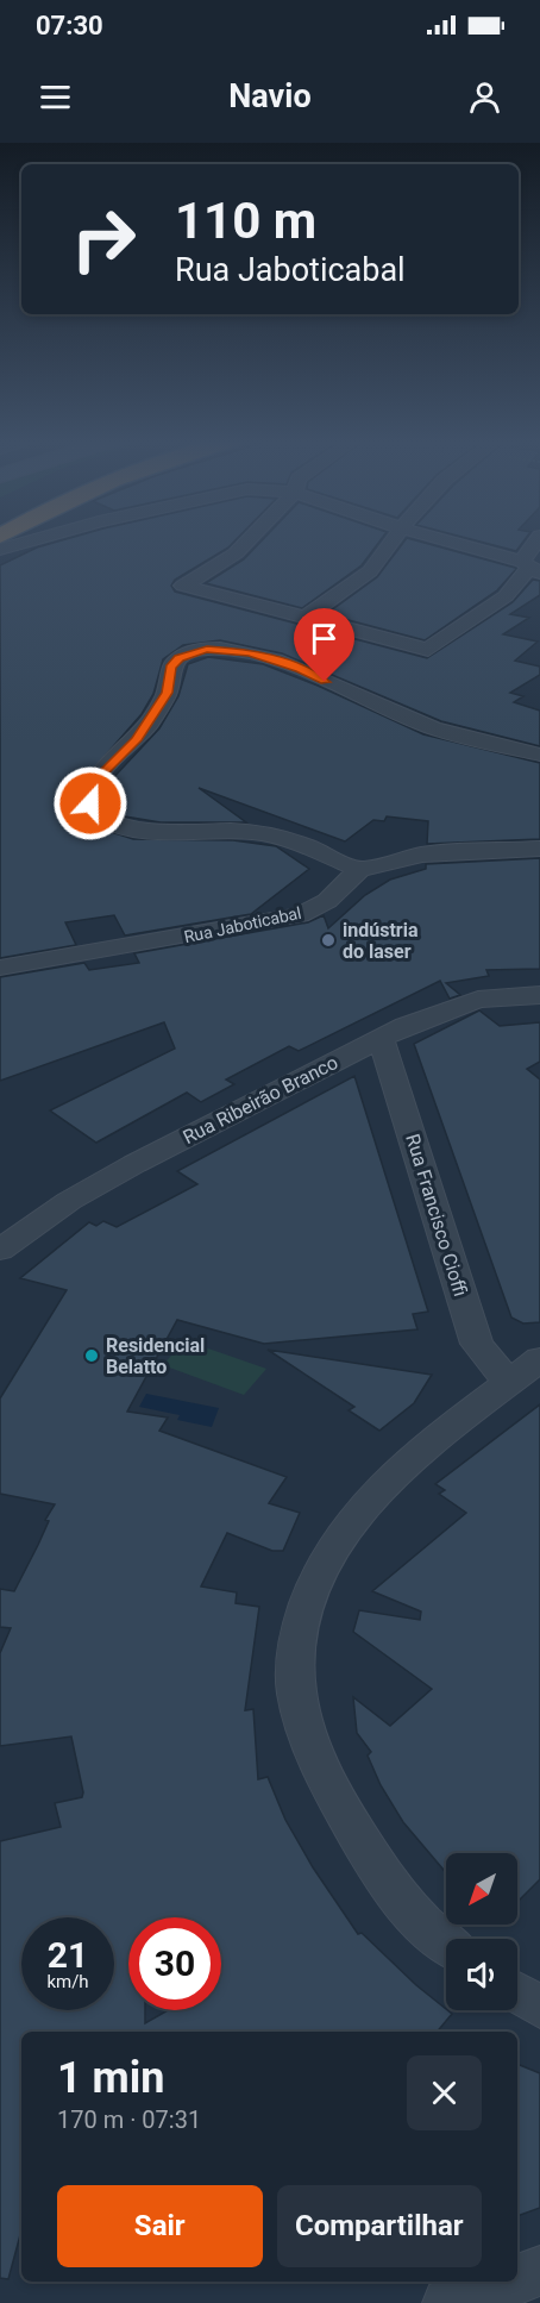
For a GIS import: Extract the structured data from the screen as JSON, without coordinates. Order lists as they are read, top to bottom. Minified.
{"streets":{"street":["Rua Jaboticabal","Rua Ribeirão Branco","Rua Francisco Cioffi"]},"crossings":[["Rua Ribeirão Branco","Rua Francisco Cioffi"]],"places":["indústria do laser","Residencial Belatto"],"north":"bottom left","page":{"status":"07:30","header":"Navio","turn":["110 m","Rua Jaboticabal"],"speed":"21 km/h","limit":"30","heading":["1 min","170 m · 07:31"],"buttons":["Sair","Compartilhar"]}}
